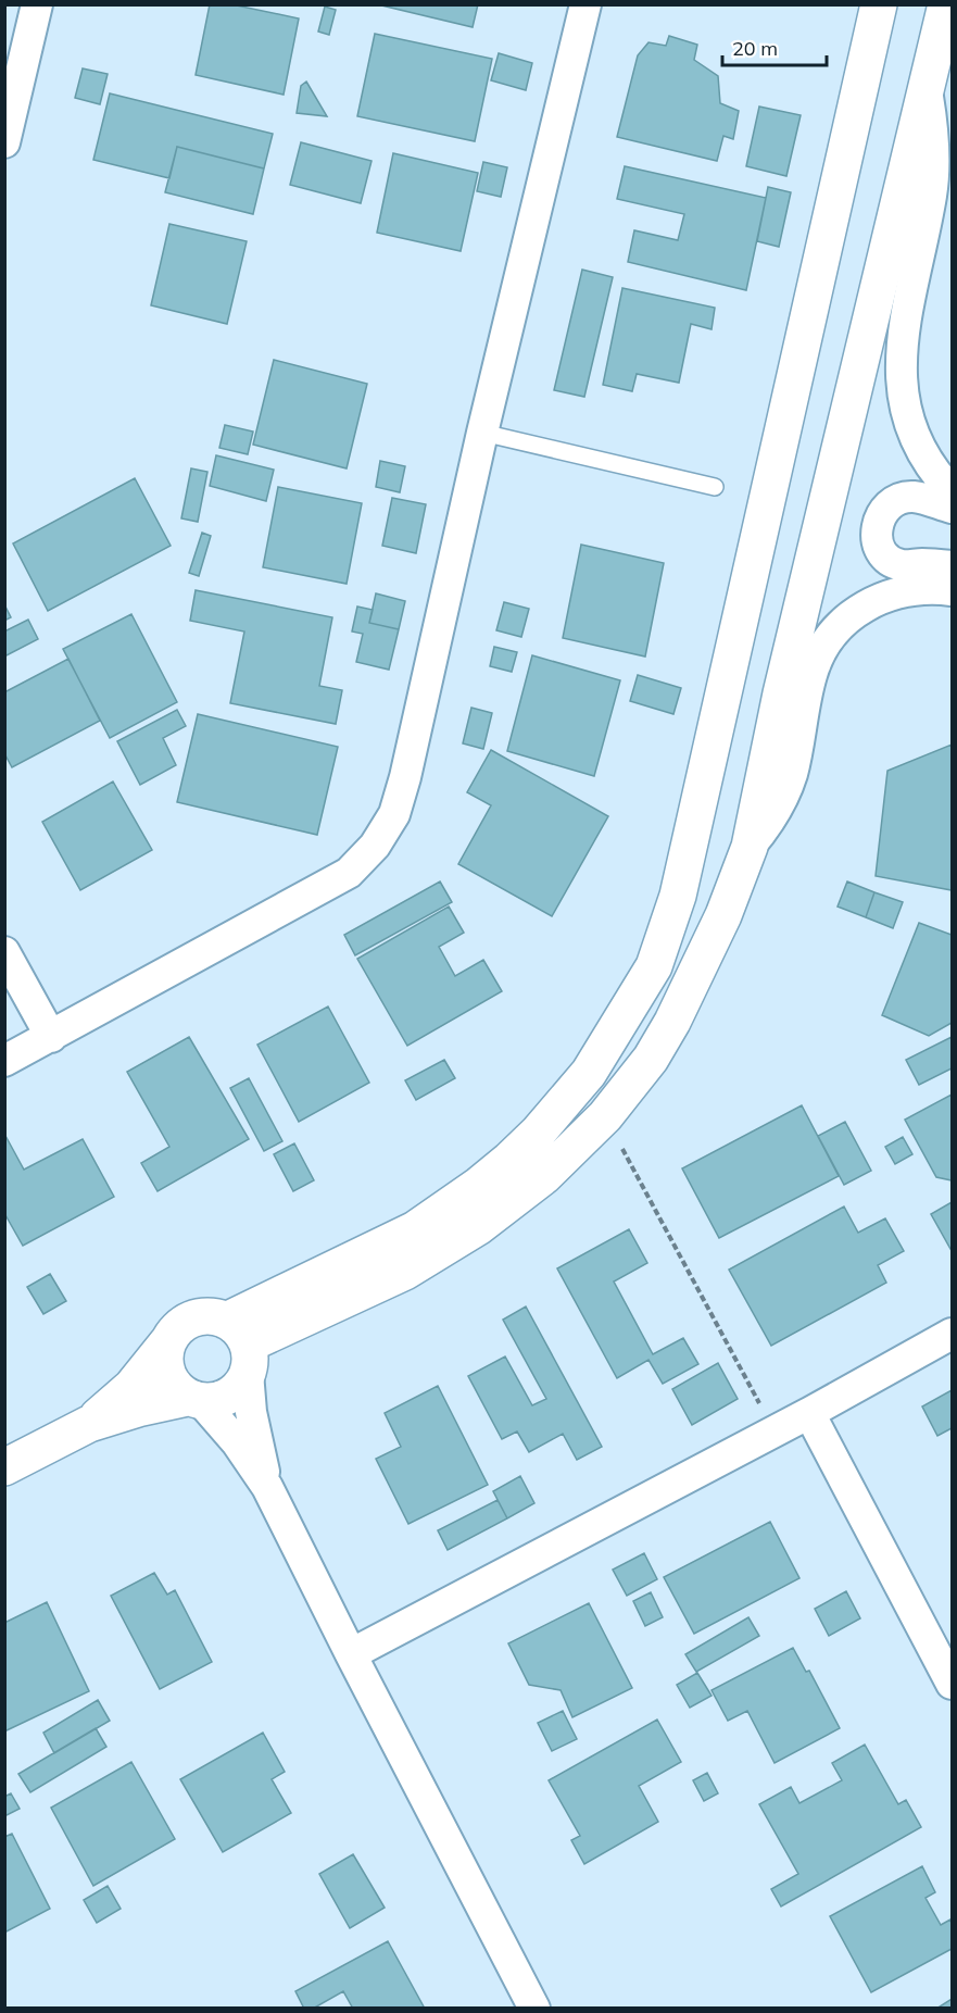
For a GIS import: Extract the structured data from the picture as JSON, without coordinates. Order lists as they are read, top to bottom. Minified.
{"scale_bar":"20 m"}
